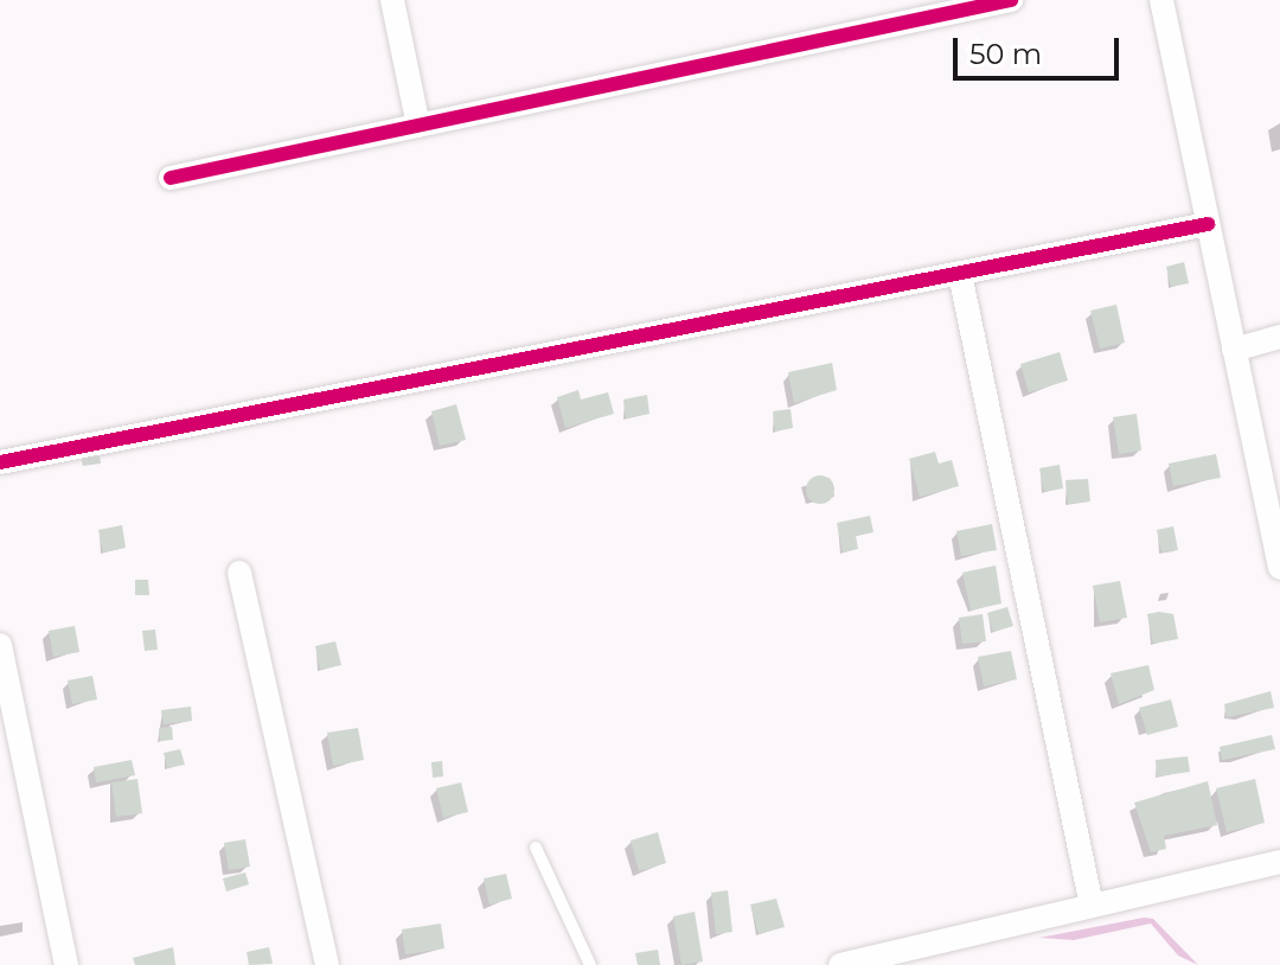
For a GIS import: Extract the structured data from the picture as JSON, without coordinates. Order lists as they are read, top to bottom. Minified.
{"scale_bar":"50 m"}
